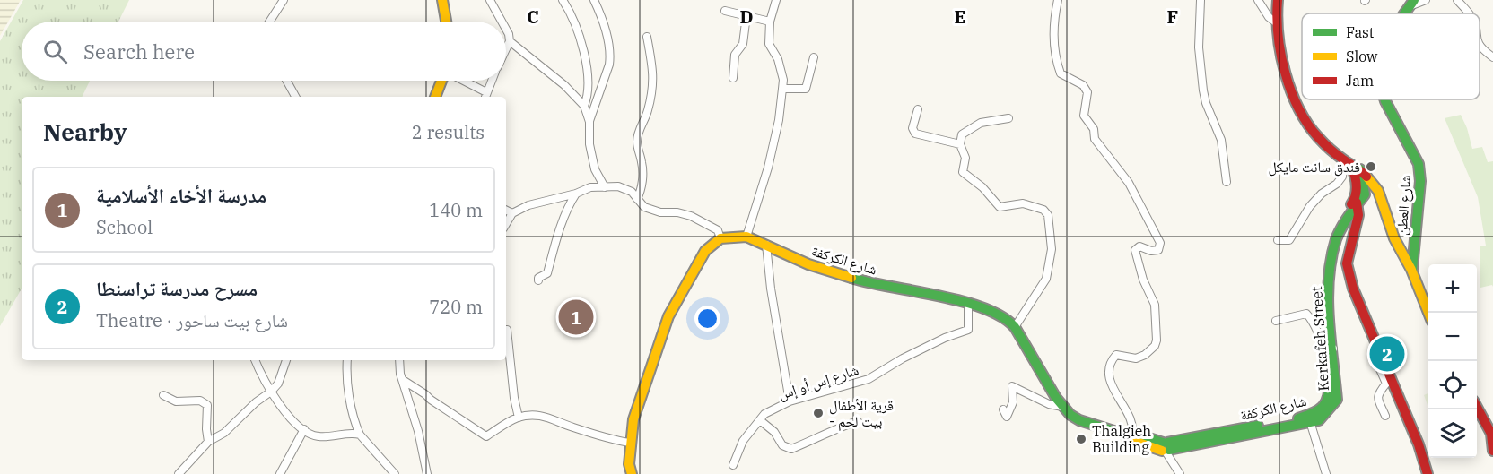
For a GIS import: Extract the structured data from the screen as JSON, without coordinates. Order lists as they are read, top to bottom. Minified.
{"streets":{"street":["شارع العطن","شارع الكركفة","شارع إس أو إس"]},"crossings":[["شارع الكركفة","شارع إس أو إس"]],"places":["فندق سانت مايكل","قرية الأطفال - بيت لحم","Thalgieh Building"],"legend":["Fast","Slow","Jam"],"page":{"search":"Search here","heading":["Nearby","2 results"],"list":[{"mark":"1","name":"مدرسة الأخاء الأسلامية","note":"School","value":"140 m"},{"mark":"2","name":"مسرح مدرسة تراسنطا","note":"Theatre · شارع بيت ساحور","value":"720 m"}],"map_buttons":["+","−"],"pins":["1","2"]},"grid":{"columns":["C","D","E","F"]}}
